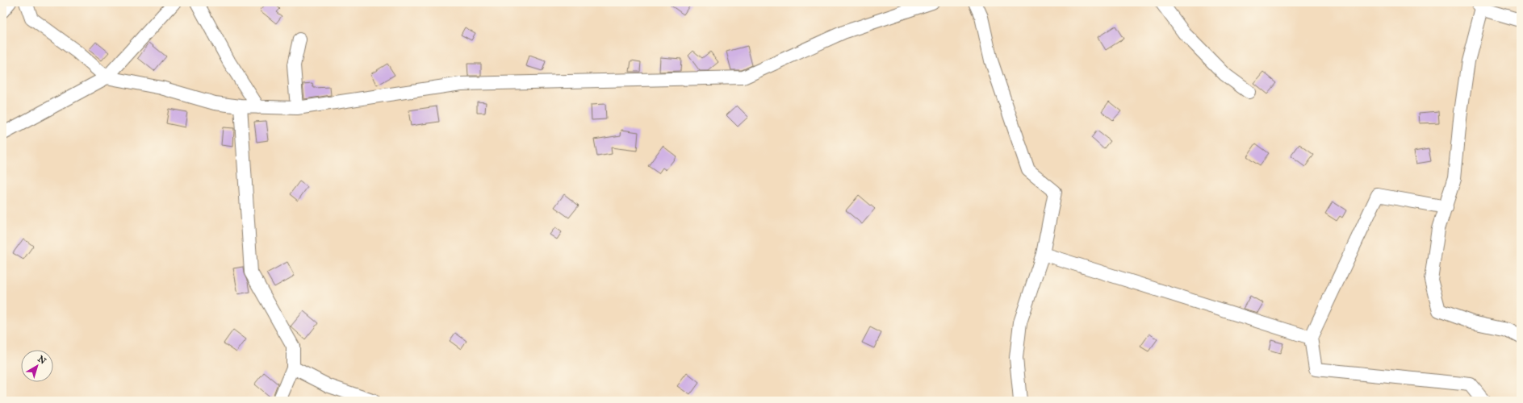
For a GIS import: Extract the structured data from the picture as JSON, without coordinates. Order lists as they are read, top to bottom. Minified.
{"north":"top right"}
